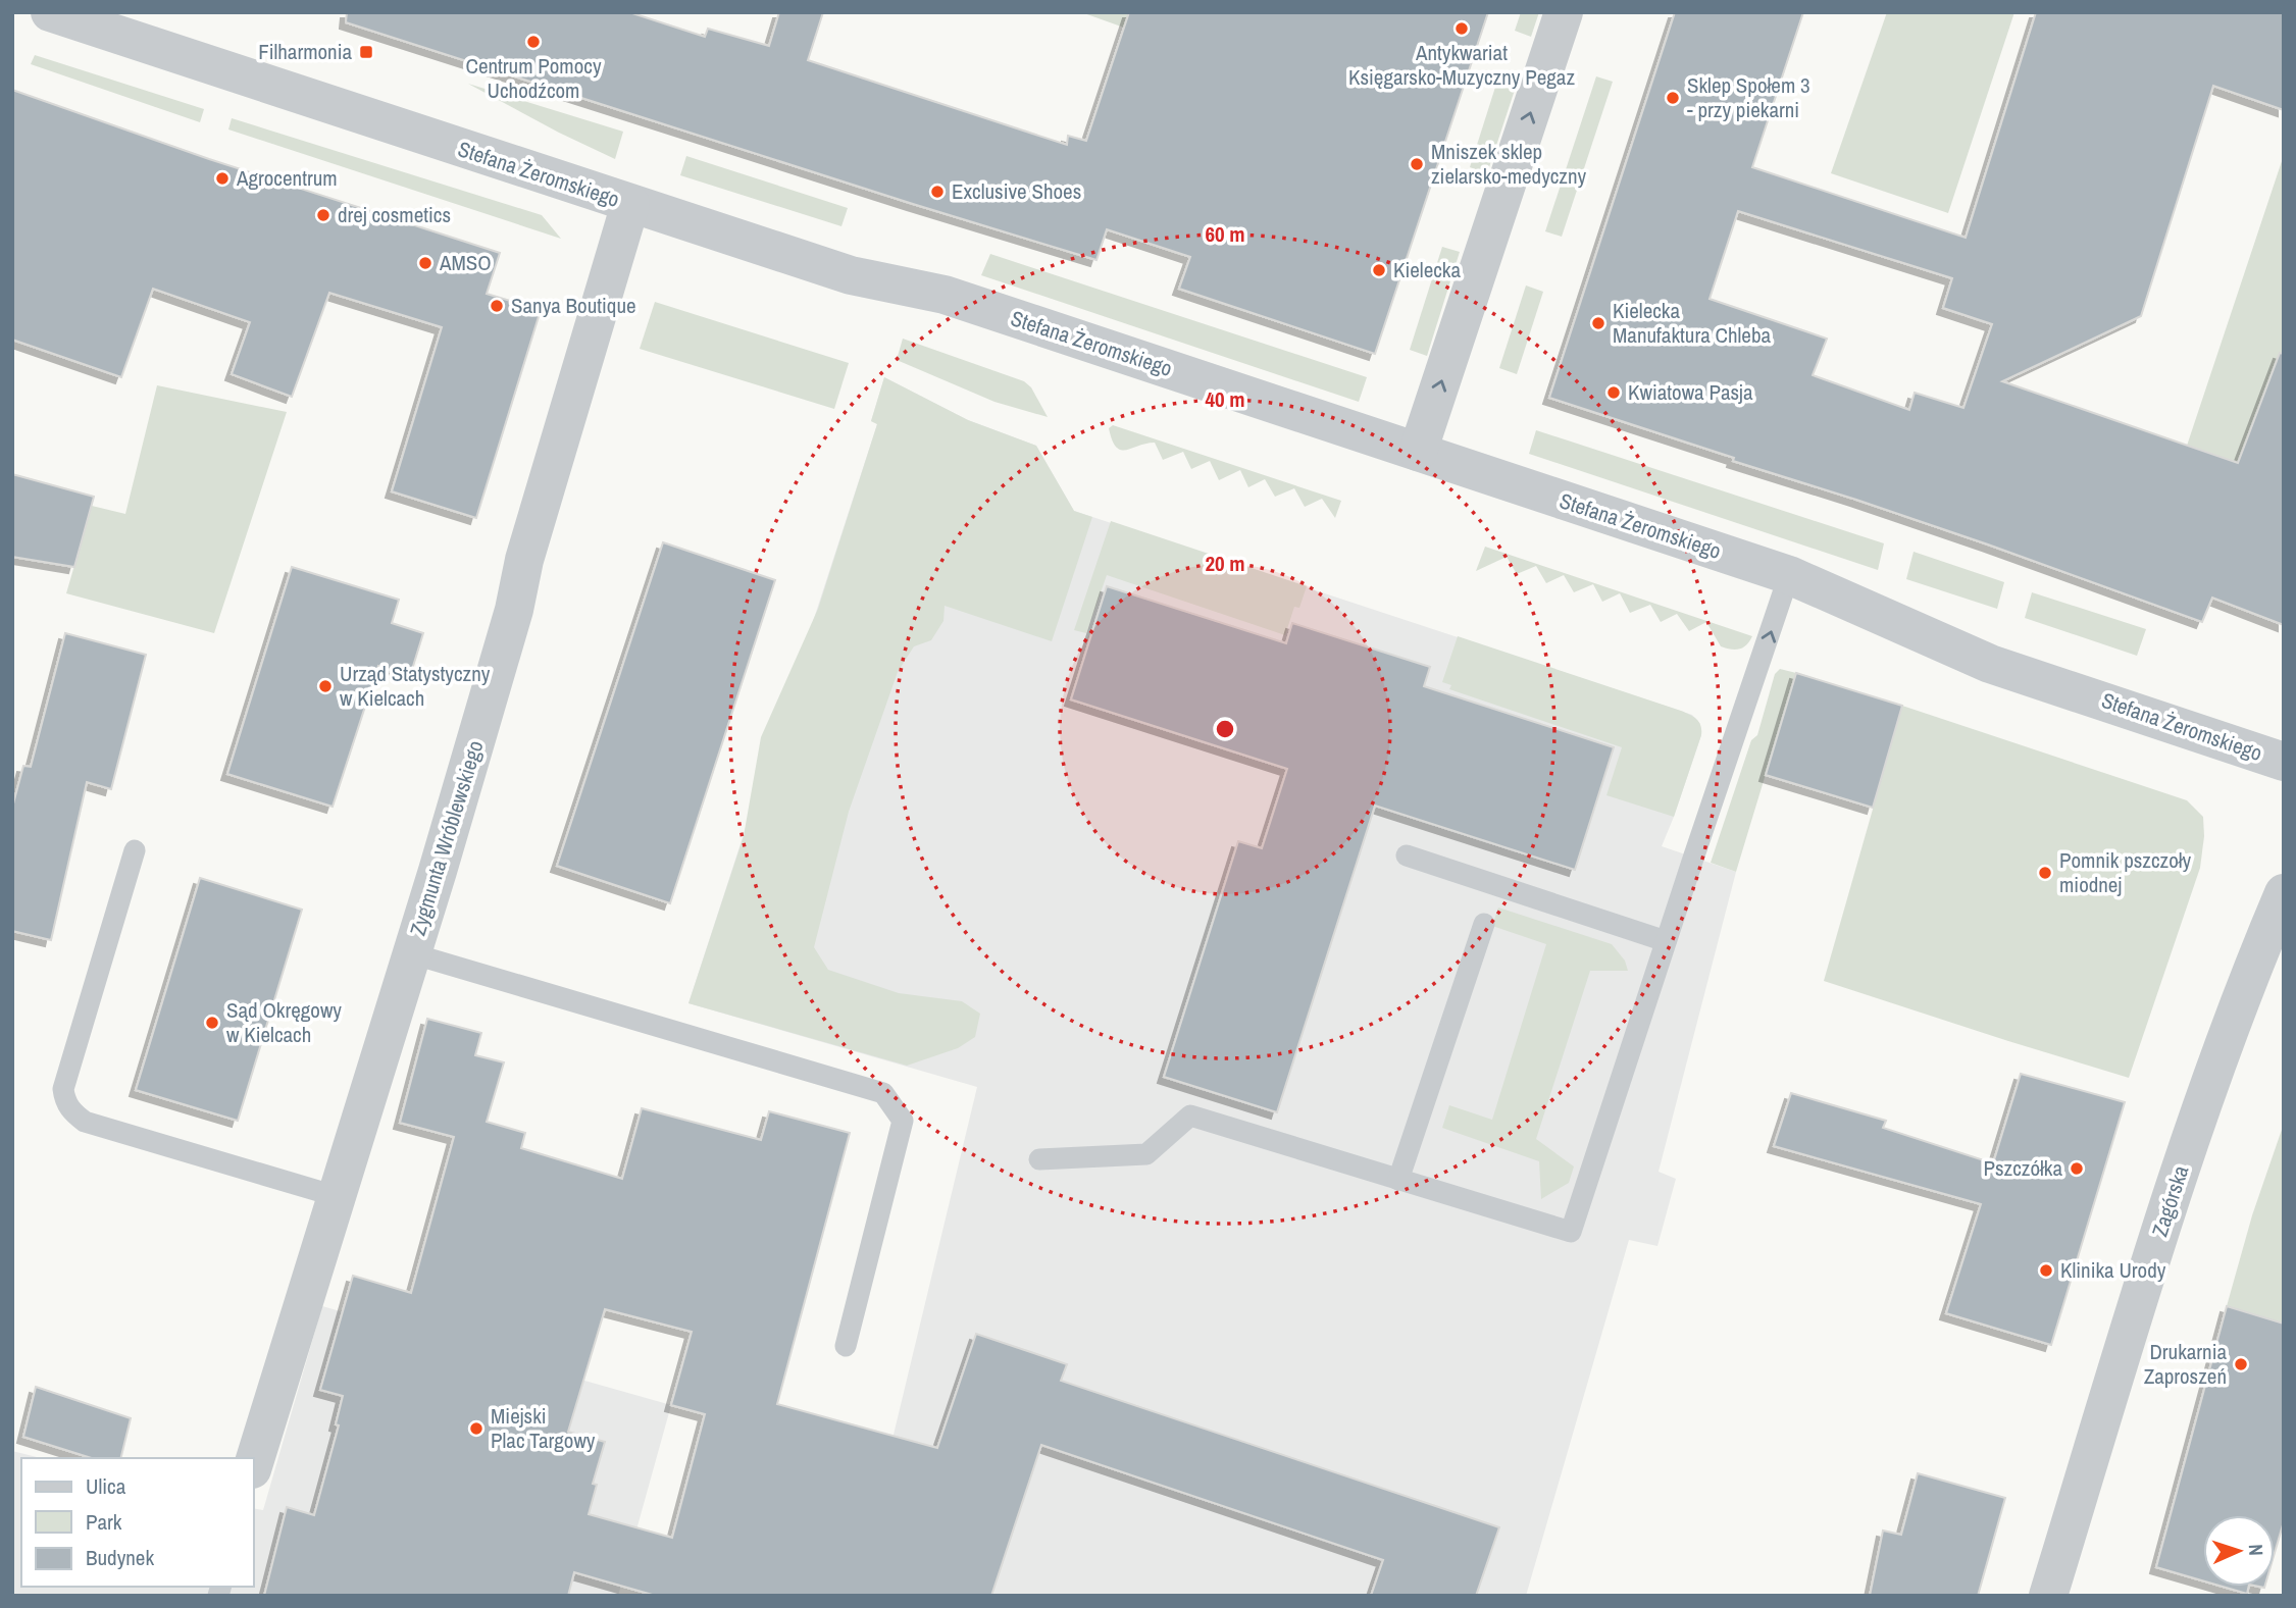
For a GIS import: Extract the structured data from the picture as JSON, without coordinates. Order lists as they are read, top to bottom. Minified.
{"streets":{"street":["Stefana Żeromskiego","Zygmunta Wróblewskiego","Zagórska"]},"crossings":[["Stefana Żeromskiego","Zygmunta Wróblewskiego"]],"places":{"other":["Antykwariat Księgarsko-Muzyczny Pegaz","Centrum Pomocy Uchodźcom","Sklep Społem 3 - przy piekarni","Mniszek sklep zielarsko-medyczny","Agrocentrum","Exclusive Shoes","drej cosmetics","AMSO","Kielecka","Sanya Boutique","Kielecka Manufaktura Chleba","Kwiatowa Pasja","Urząd Statystyczny w Kielcach","Pomnik pszczoły miodnej","Sąd Okręgowy w Kielcach","Pszczółka","Klinika Urody","Drukarnia Zaproszeń","Miejski Plac Targowy"],"transit":["Filharmonia"]},"legend":["Ulica","Park","Budynek"],"north":"right","rings":["60 m","40 m","20 m"]}
